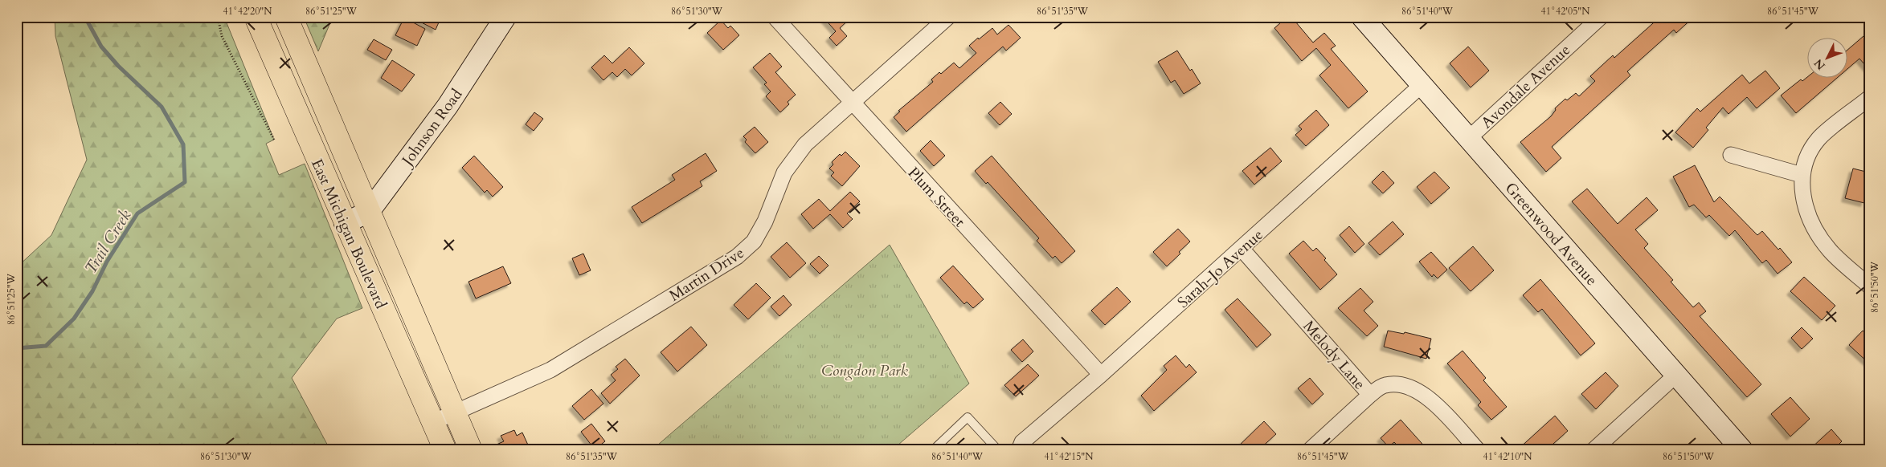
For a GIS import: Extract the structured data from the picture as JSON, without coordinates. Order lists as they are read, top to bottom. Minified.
{"streets":{"main road":["East Michigan Boulevard"],"street":["Avondale Avenue","Johnson Road","Plum Street","Greenwood Avenue","Sarah-Jo Avenue","Martin Drive","Melody Lane"]},"crossings":[["Avondale Avenue","Greenwood Avenue"],["Johnson Road","East Michigan Boulevard"],["Plum Street","Sarah-Jo Avenue"],["Plum Street","Martin Drive"],["East Michigan Boulevard","Martin Drive"],["Greenwood Avenue","Sarah-Jo Avenue"],["Sarah-Jo Avenue","Melody Lane"]],"water":["Trail Creek"],"parks":["Congdon Park"],"north":"bottom left","coordinates":["41°42'20\"N","86°51'25\"W","86°51'30\"W","86°51'35\"W","86°51'40\"W","41°42'05\"N","86°51'45\"W","86°51'50\"W","41°42'15\"N","41°42'10\"N"]}
